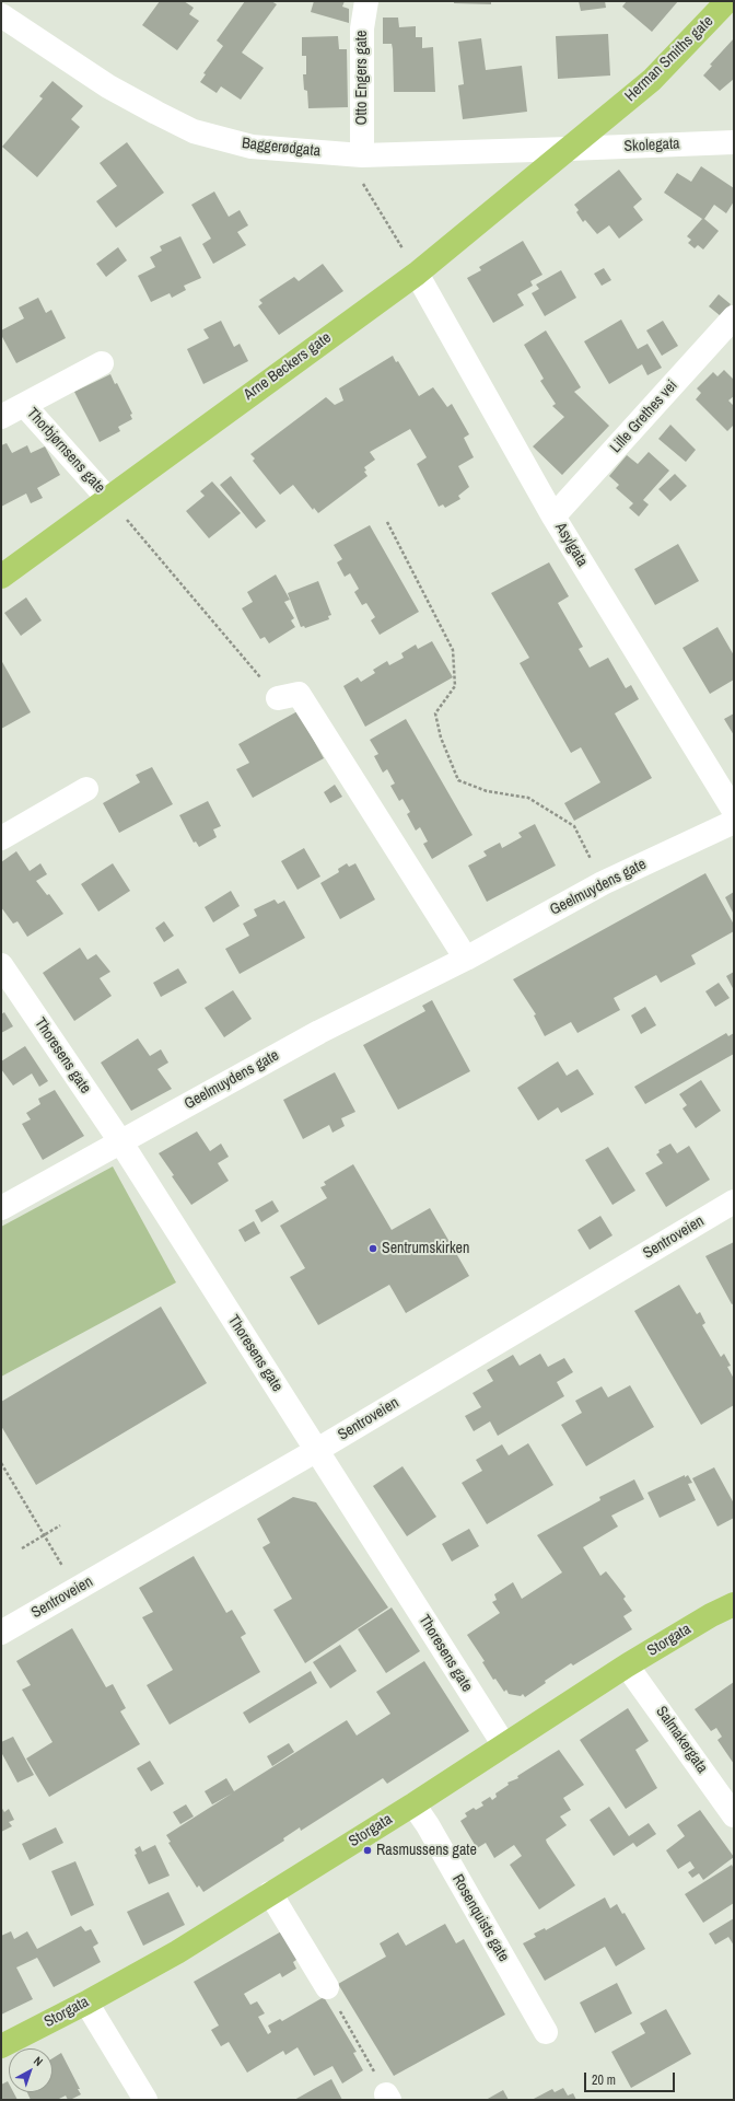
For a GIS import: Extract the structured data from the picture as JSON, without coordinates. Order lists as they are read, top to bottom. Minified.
{"streets":{"main road":["Herman Smiths gate","Arne Beckers gate","Storgata"],"street":["Otto Engers gate","Skolegata","Baggerødgata","Lille Grethes vei","Thorbjørnsens gate","Asylgata","Geelmuydens gate","Thoresens gate","Sentroveien","Salmakergata","Rosenquists gate"]},"crossings":[["Herman Smiths gate","Skolegata"],["Herman Smiths gate","Baggerødgata"],["Herman Smiths gate","Arne Beckers gate"],["Otto Engers gate","Baggerødgata"],["Skolegata","Baggerødgata"],["Skolegata","Arne Beckers gate"],["Baggerødgata","Arne Beckers gate"],["Arne Beckers gate","Thorbjørnsens gate"],["Arne Beckers gate","Asylgata"],["Lille Grethes vei","Asylgata"],["Geelmuydens gate","Thoresens gate"],["Thoresens gate","Sentroveien"],["Thoresens gate","Storgata"],["Storgata","Salmakergata"],["Storgata","Rosenquists gate"]],"places":["Sentrumskirken","Rasmussens gate"],"scale_bar":"20 m","north":"top right"}
